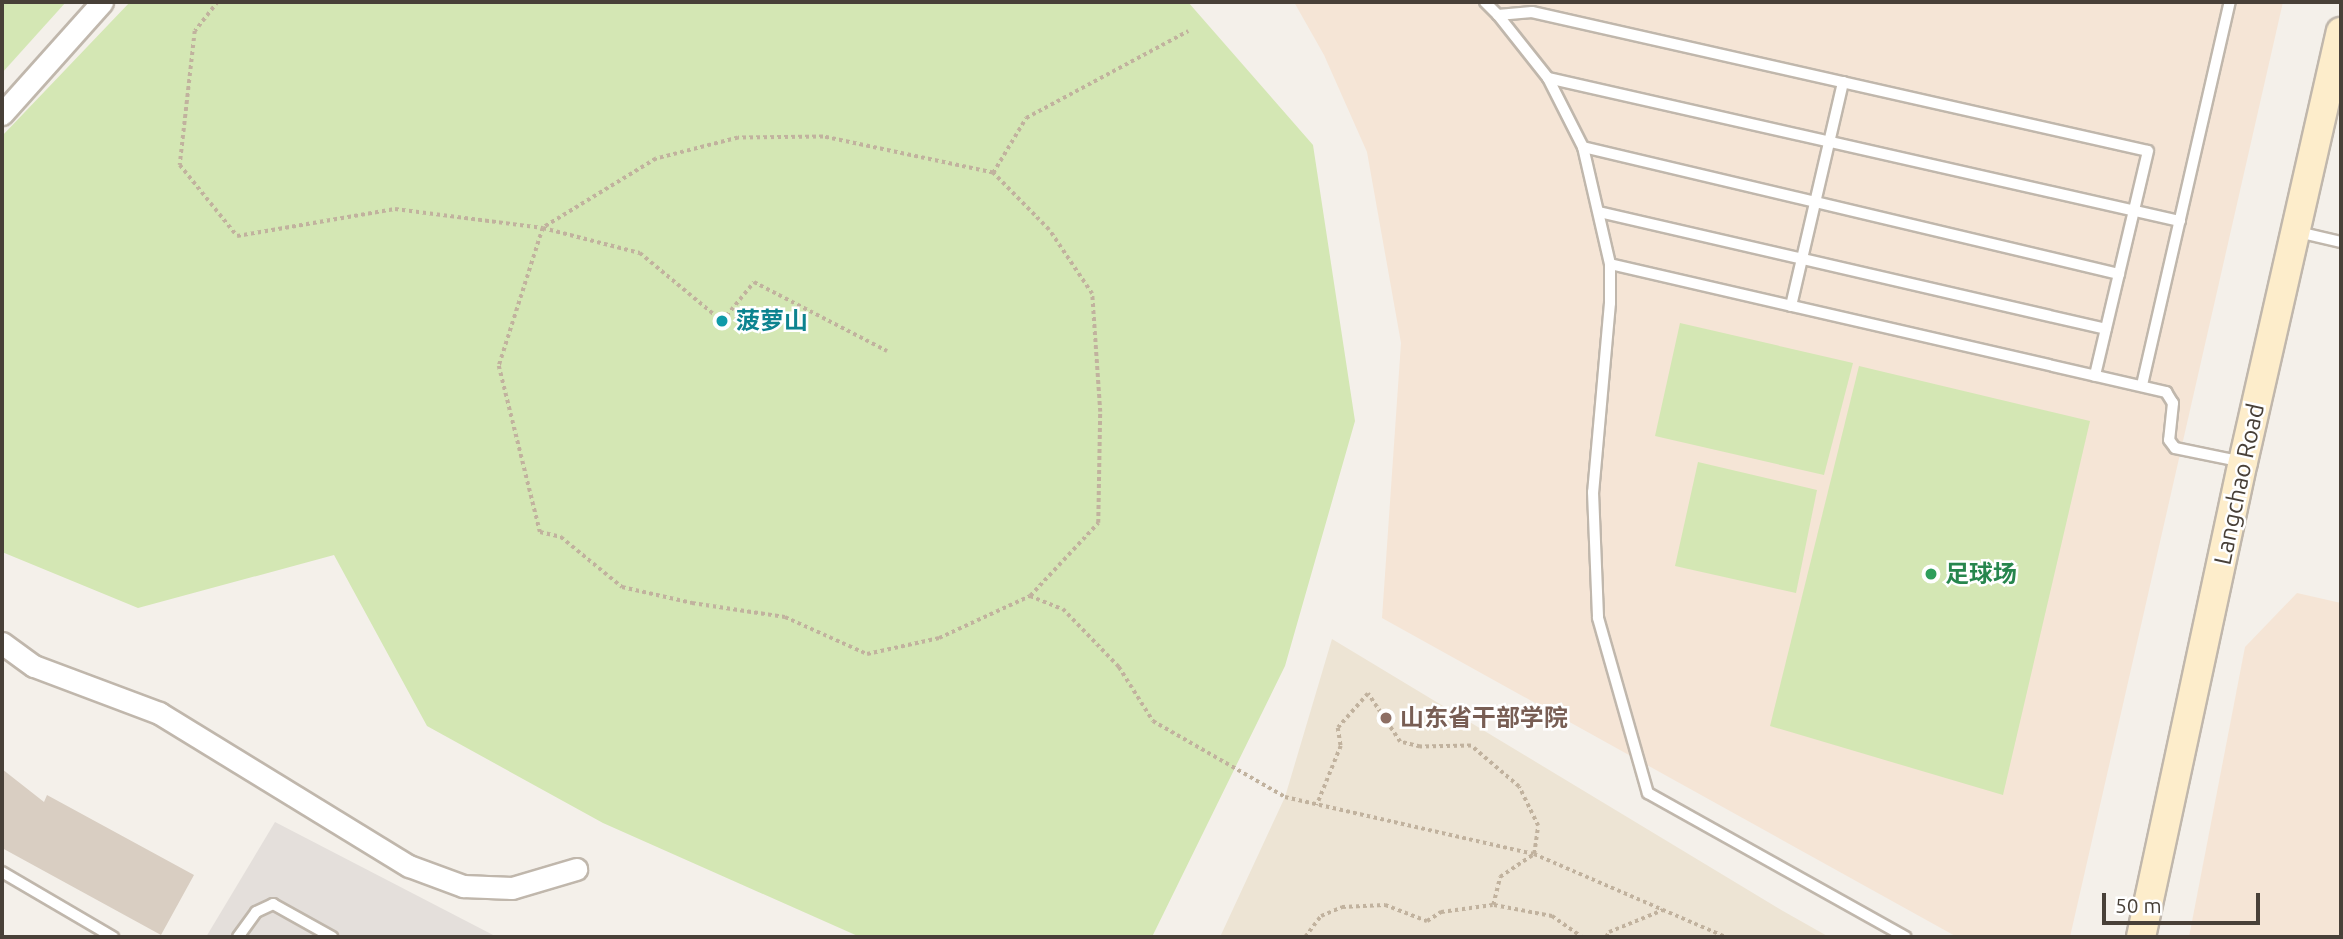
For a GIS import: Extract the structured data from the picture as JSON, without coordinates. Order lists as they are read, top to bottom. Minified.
{"streets":{"main road":["Langchao Road"]},"places":["菠萝山","足球场","山东省干部学院"],"scale_bar":"50 m"}
